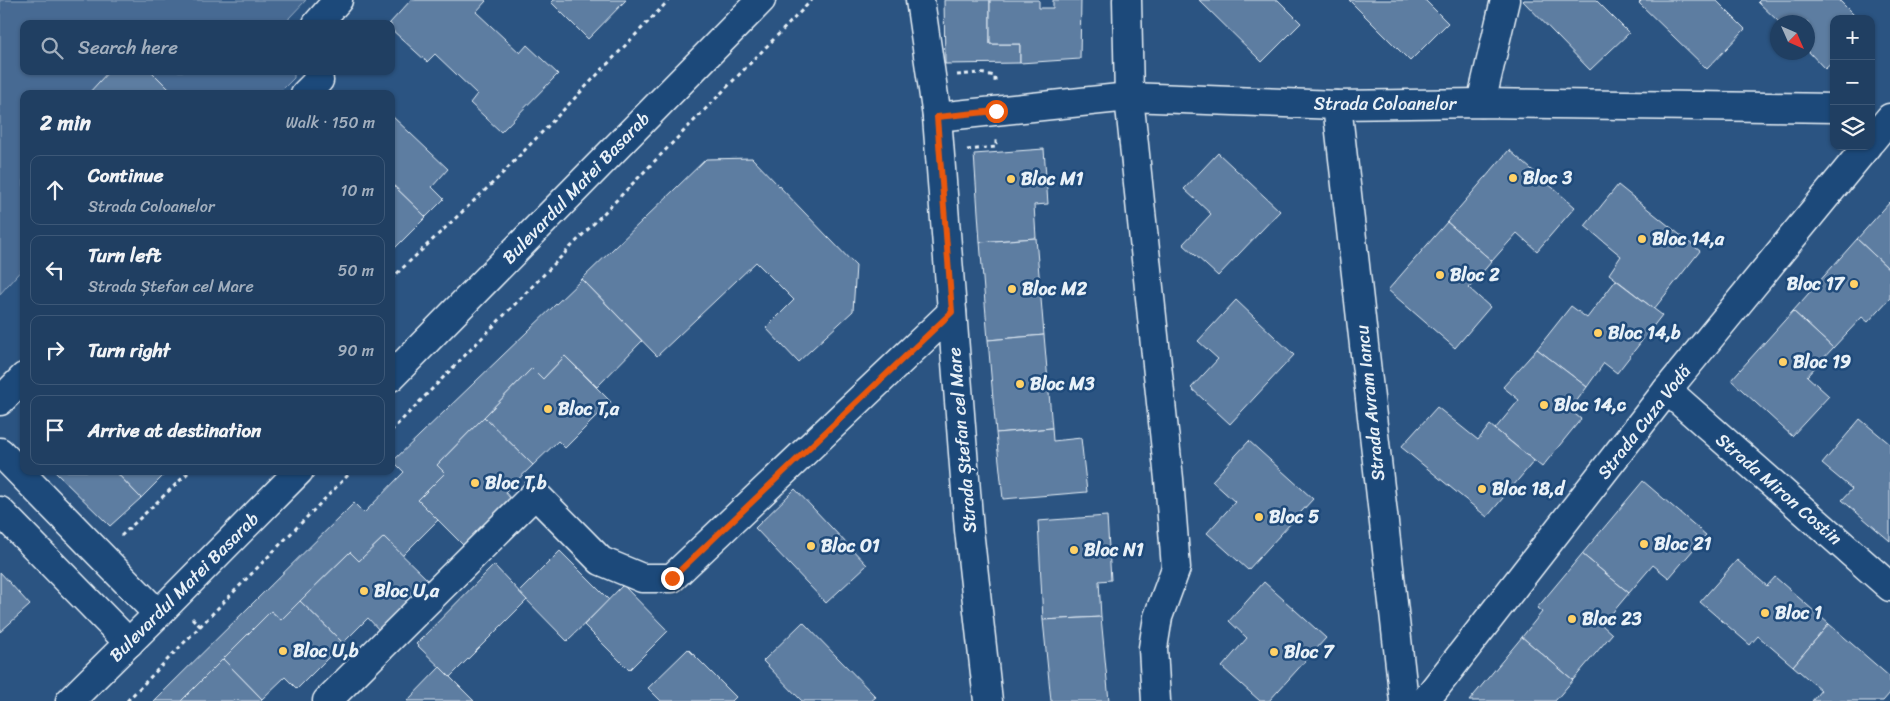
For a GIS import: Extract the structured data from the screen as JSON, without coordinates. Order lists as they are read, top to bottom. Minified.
{"streets":{"street":["Strada Coloanelor","Bulevardul Matei Basarab","Strada Avram Iancu","Strada Cuza Vodă","Strada Ștefan cel Mare","Strada Miron Costin"]},"crossings":[["Strada Coloanelor","Strada Avram Iancu"],["Strada Coloanelor","Strada Ștefan cel Mare"],["Strada Cuza Vodă","Strada Miron Costin"]],"places":["Bloc 3","Bloc M1","Bloc 14,a","Bloc 2","Bloc 17","Bloc M2","Bloc 14,b","Bloc 19","Bloc M3","Bloc 14,c","Bloc T,a","Bloc T,b","Bloc 18,d","Bloc 5","Bloc 21","Bloc O1","Bloc N1","Bloc U,a","Bloc 1","Bloc 23","Bloc U,b","Bloc 7"],"north":"bottom right","page":{"map_buttons":["+","−"],"search":"Search here","heading":["2 min","Walk · 150 m"],"list":[["Continue","Strada Coloanelor","10 m"],["Turn left","Strada Ștefan cel Mare","50 m"],["Turn right","90 m"],"Arrive at destination"]}}
